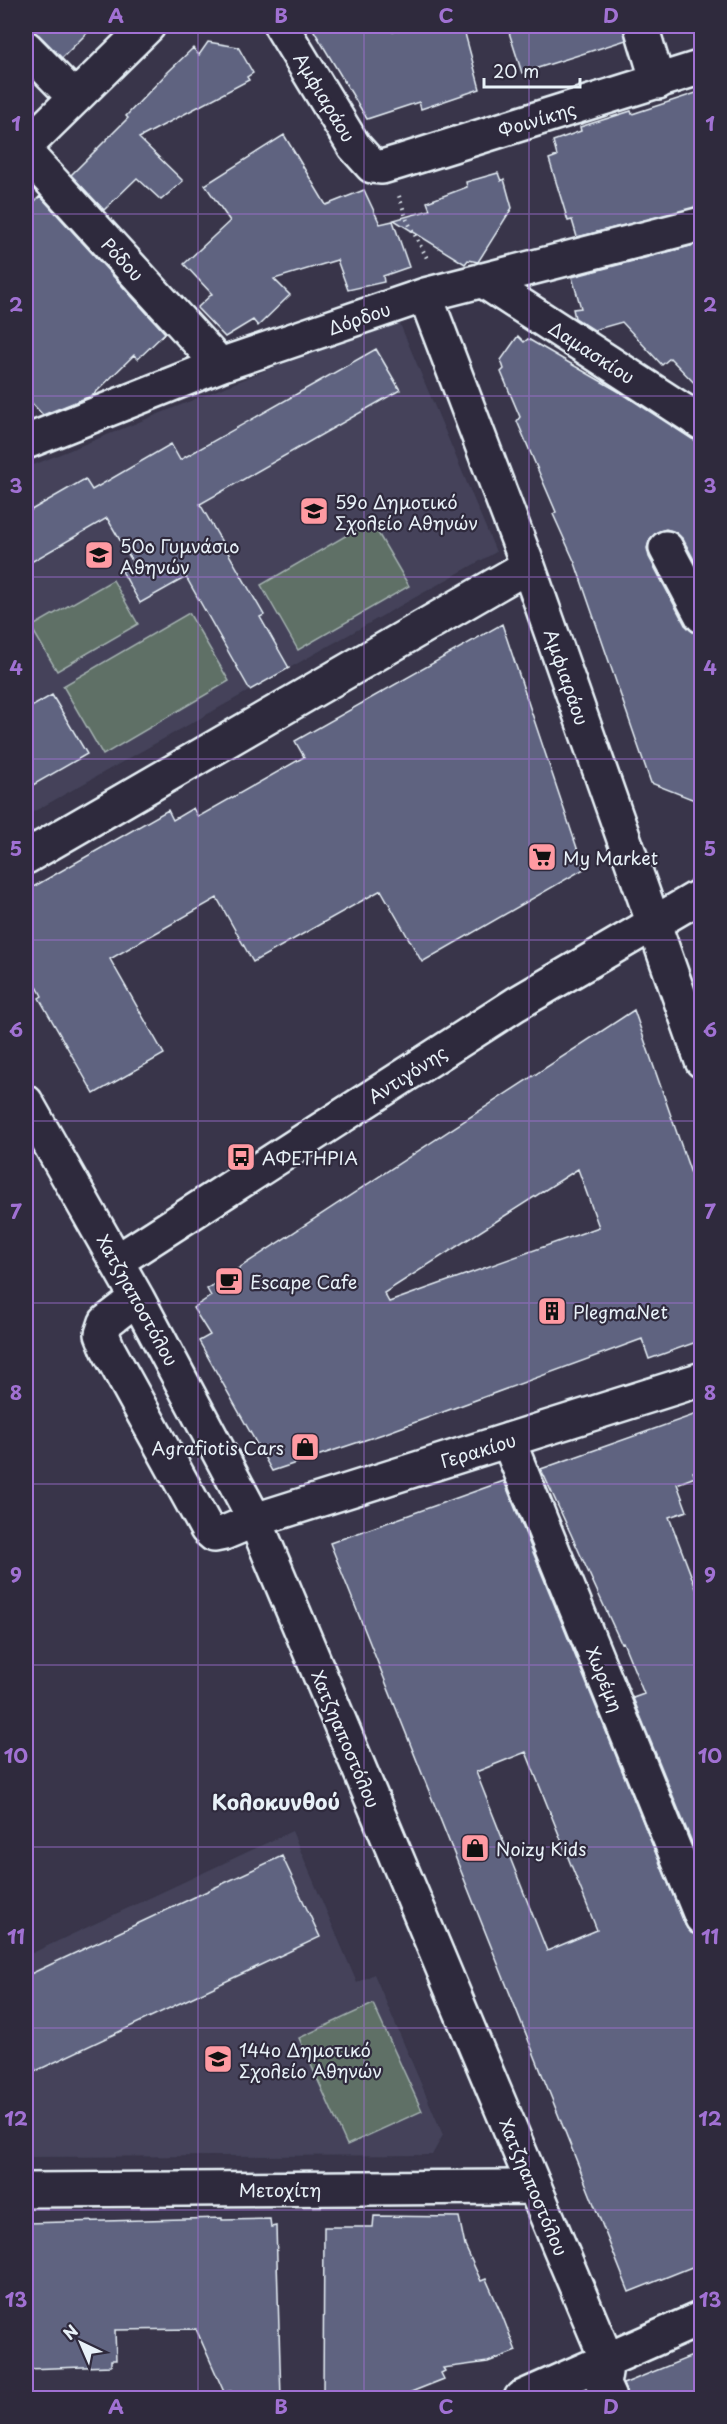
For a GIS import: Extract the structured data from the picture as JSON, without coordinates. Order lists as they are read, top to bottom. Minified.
{"streets":{"street":["Αμφιαράου","Φοινίκης","Ρόδου","Δόρδου","Δαμασκίου","Αντιγόνης","Χατζηαποστόλου","Γερακίου","Χωρέμη","Μετοχίτη"]},"crossings":[["Αμφιαράου","Φοινίκης"],["Αμφιαράου","Δόρδου"],["Αμφιαράου","Αντιγόνης"],["Ρόδου","Δόρδου"],["Δόρδου","Δαμασκίου"],["Αντιγόνης","Χατζηαποστόλου"],["Χατζηαποστόλου","Γερακίου"],["Χατζηαποστόλου","Μετοχίτη"],["Γερακίου","Χωρέμη"]],"districts":["Κολοκυνθού"],"places":{"school or university":["59ο Δημοτικό Σχολείο Αθηνών","50ο Γυμνάσιο Αθηνών","144ο Δημοτικό Σχολείο Αθηνών"],"supermarket":["My Market"],"bus stop":["ΑΦΕΤΗΡΙΑ"],"cafe":["Escape Cafe"],"building":["PlegmaNet"],"shop":["Agrafiotis Cars","Noizy Kids"]},"scale_bar":"20 m","north":"top left","grid":{"columns":["A","B","C","D"],"rows":["1","2","3","4","5","6","7","8","9","10","11","12","13"]}}
